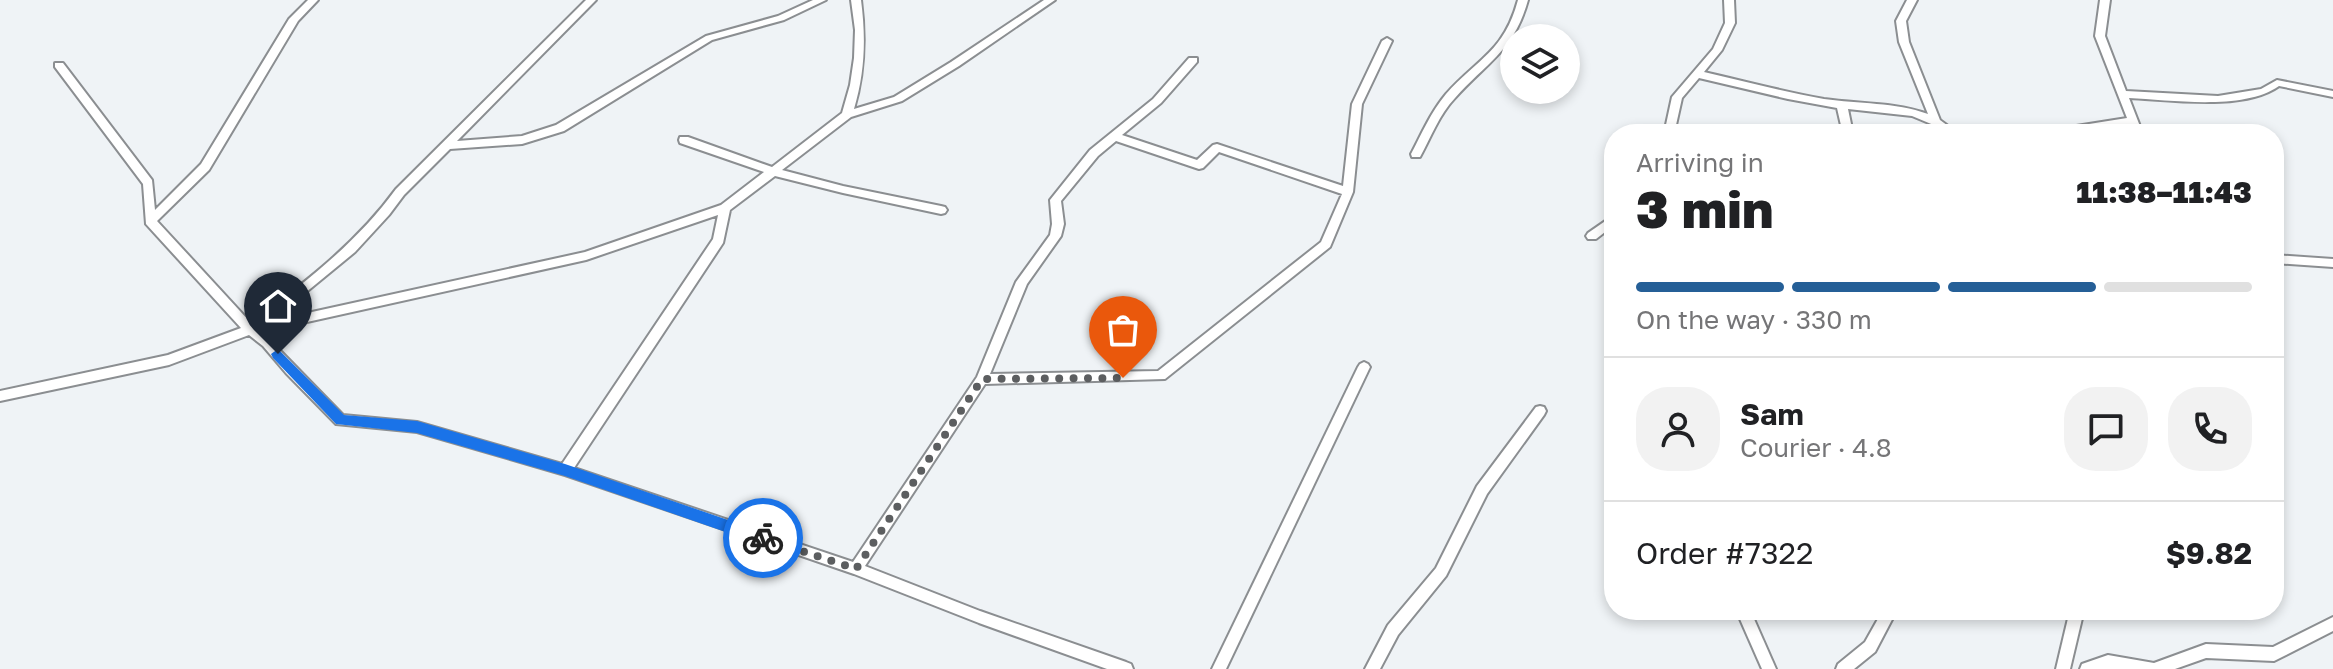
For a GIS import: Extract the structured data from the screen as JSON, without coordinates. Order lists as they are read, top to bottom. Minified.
{"page":{"heading":["3 min","Arriving in","11:38–11:43"],"panel":["Sam","Courier · 4.8","Order #7322","$9.82"],"bar":"On the way · 330 m"}}
